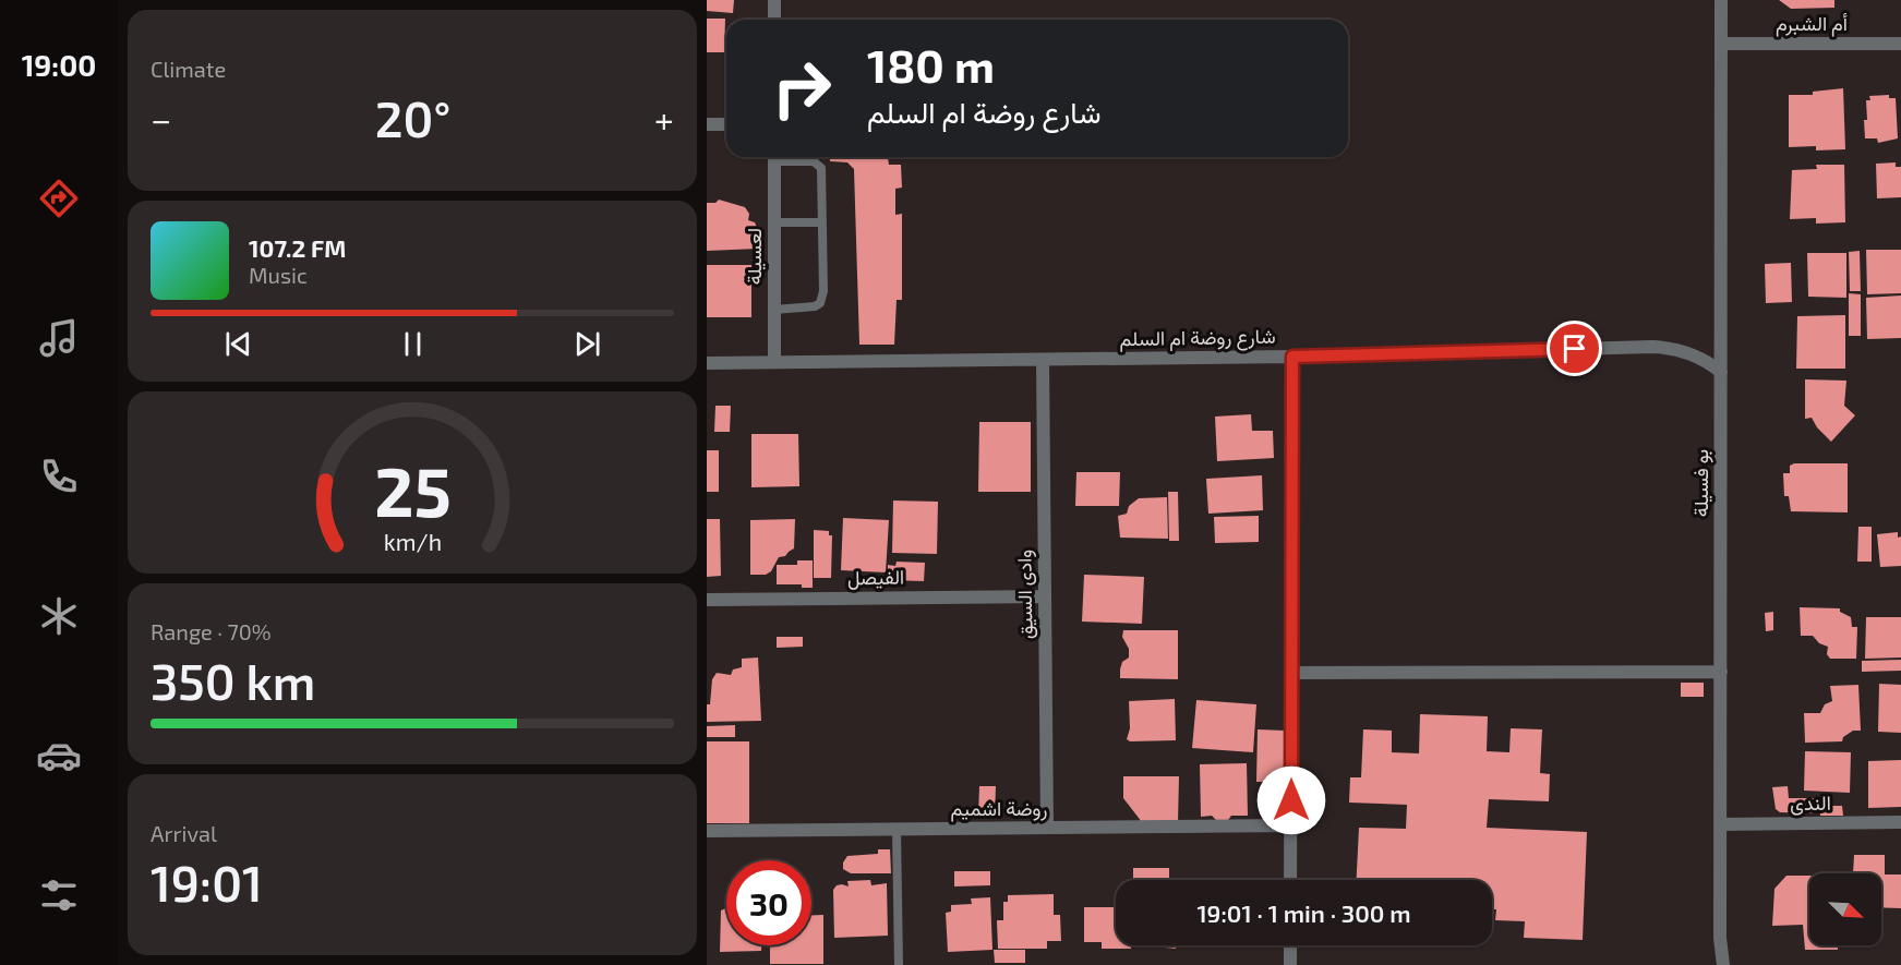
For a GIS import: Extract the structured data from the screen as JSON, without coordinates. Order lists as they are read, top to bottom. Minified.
{"streets":{"street":["أم الشبرم","لعسيلة","شارع روضة ام السلم","بو فسيلة","الفيصل","وادى السيق","الندى","روضة اشميم"]},"crossings":[["أم الشبرم","بو فسيلة"],["لعسيلة","شارع روضة ام السلم"],["شارع روضة ام السلم","بو فسيلة"],["شارع روضة ام السلم","وادى السيق"],["بو فسيلة","الندى"],["الفيصل","وادى السيق"],["وادى السيق","روضة اشميم"]],"north":"bottom right","page":{"tabs":"19:00","tile":["Climate",["Range · 70%","350 km"],["Arrival","19:01"]],"turn":["180 m","شارع روضة ام السلم"],"heat":["−","20°","+"],"song":["107.2 FM","Music"],"limit":"30","trip":"19:01 · 1 min · 300 m","gauge":["25","km/h"]}}
